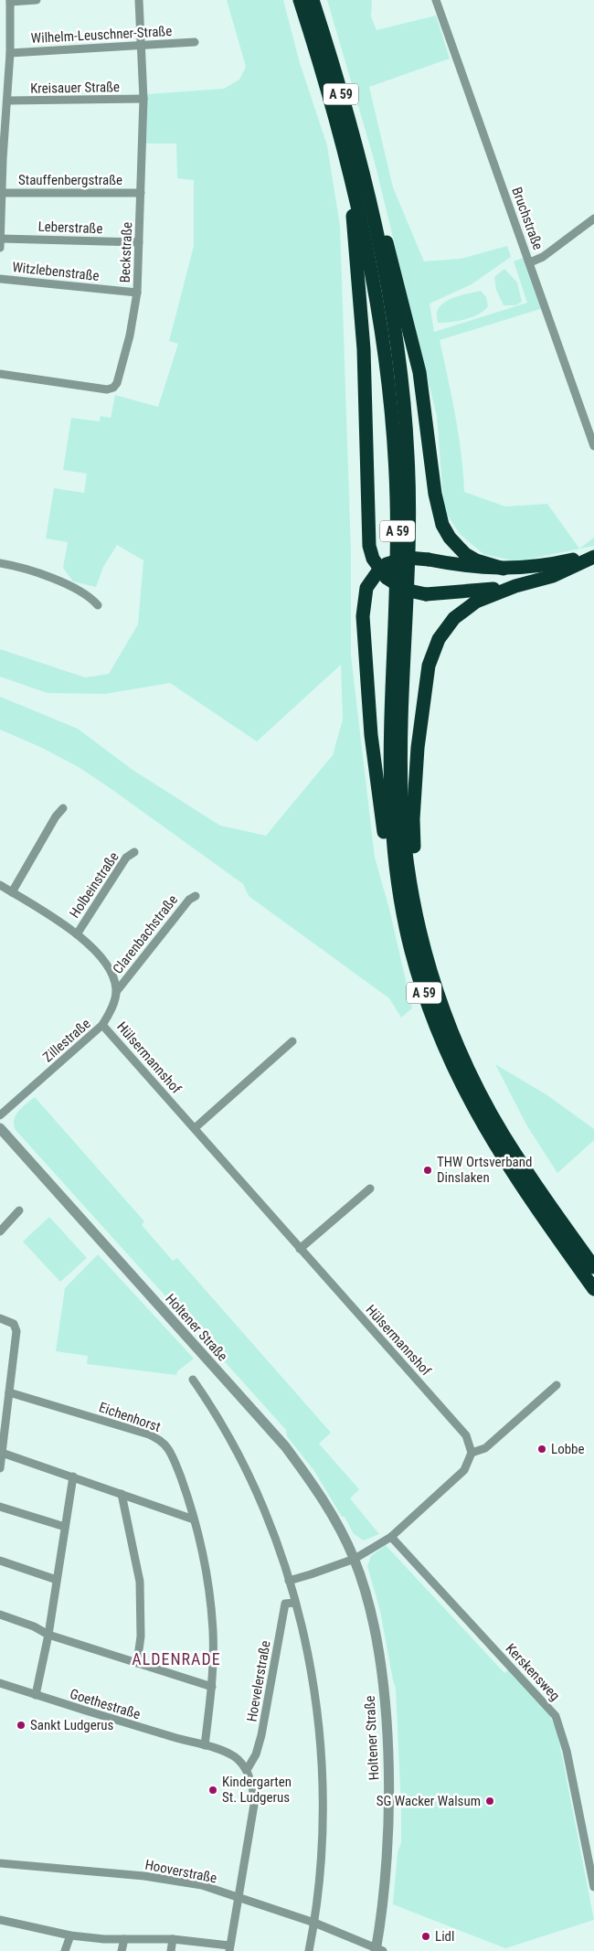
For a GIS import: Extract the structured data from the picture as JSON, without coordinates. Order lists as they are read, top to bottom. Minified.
{"streets":{"highway":["A 59"],"street":["Wilhelm-Leuschner-Straße","Kreisauer Straße","Stauffenbergstraße","Bruchstraße","Leberstraße","Beckstraße","Witzlebenstraße","Holbeinstraße","Clarenbachstraße","Zillestraße","Hülsermannshof","Holtener Straße","Eichenhorst","Kerskensweg","Hoevelerstraße","Goethestraße","Hooverstraße"]},"crossings":[["Wilhelm-Leuschner-Straße","Beckstraße"],["Kreisauer Straße","Beckstraße"],["Stauffenbergstraße","Beckstraße"],["Leberstraße","Beckstraße"],["Beckstraße","Witzlebenstraße"],["Clarenbachstraße","Zillestraße"],["Zillestraße","Hülsermannshof"],["Holtener Straße","Hooverstraße"],["Eichenhorst","Goethestraße"]],"districts":["ALDENRADE"],"places":["THW Ortsverband Dinslaken","Lobbe","Sankt Ludgerus","Kindergarten St. Ludgerus","SG Wacker Walsum","Lidl"]}
